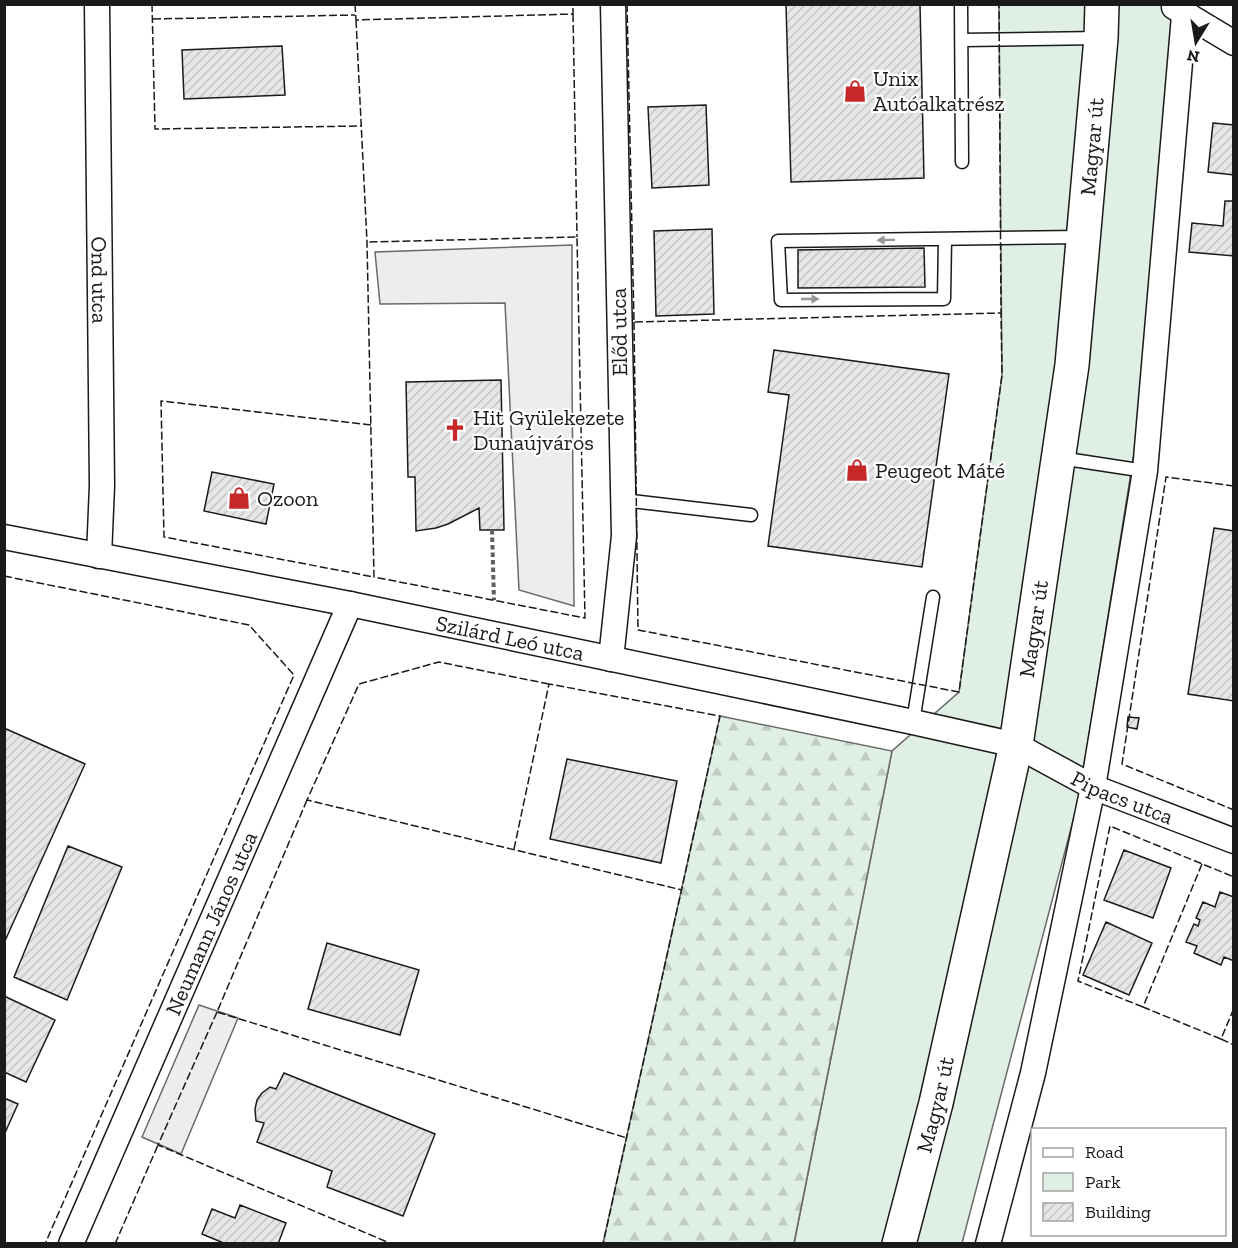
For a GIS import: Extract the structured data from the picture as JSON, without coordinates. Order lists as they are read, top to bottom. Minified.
{"streets":{"street":["Magyar út","Ond utca","Előd utca","Szilárd Leó utca","Pipacs utca","Neumann János utca"]},"crossings":[["Magyar út","Szilárd Leó utca"],["Magyar út","Pipacs utca"],["Ond utca","Szilárd Leó utca"],["Előd utca","Szilárd Leó utca"],["Szilárd Leó utca","Pipacs utca"],["Szilárd Leó utca","Neumann János utca"]],"places":{"shop":["Unix Autóalkatrész","Peugeot Máté","Ozoon"],"church":["Hit Gyülekezete Dunaújváros"]},"legend":["Road","Park","Building"],"north":"bottom"}
